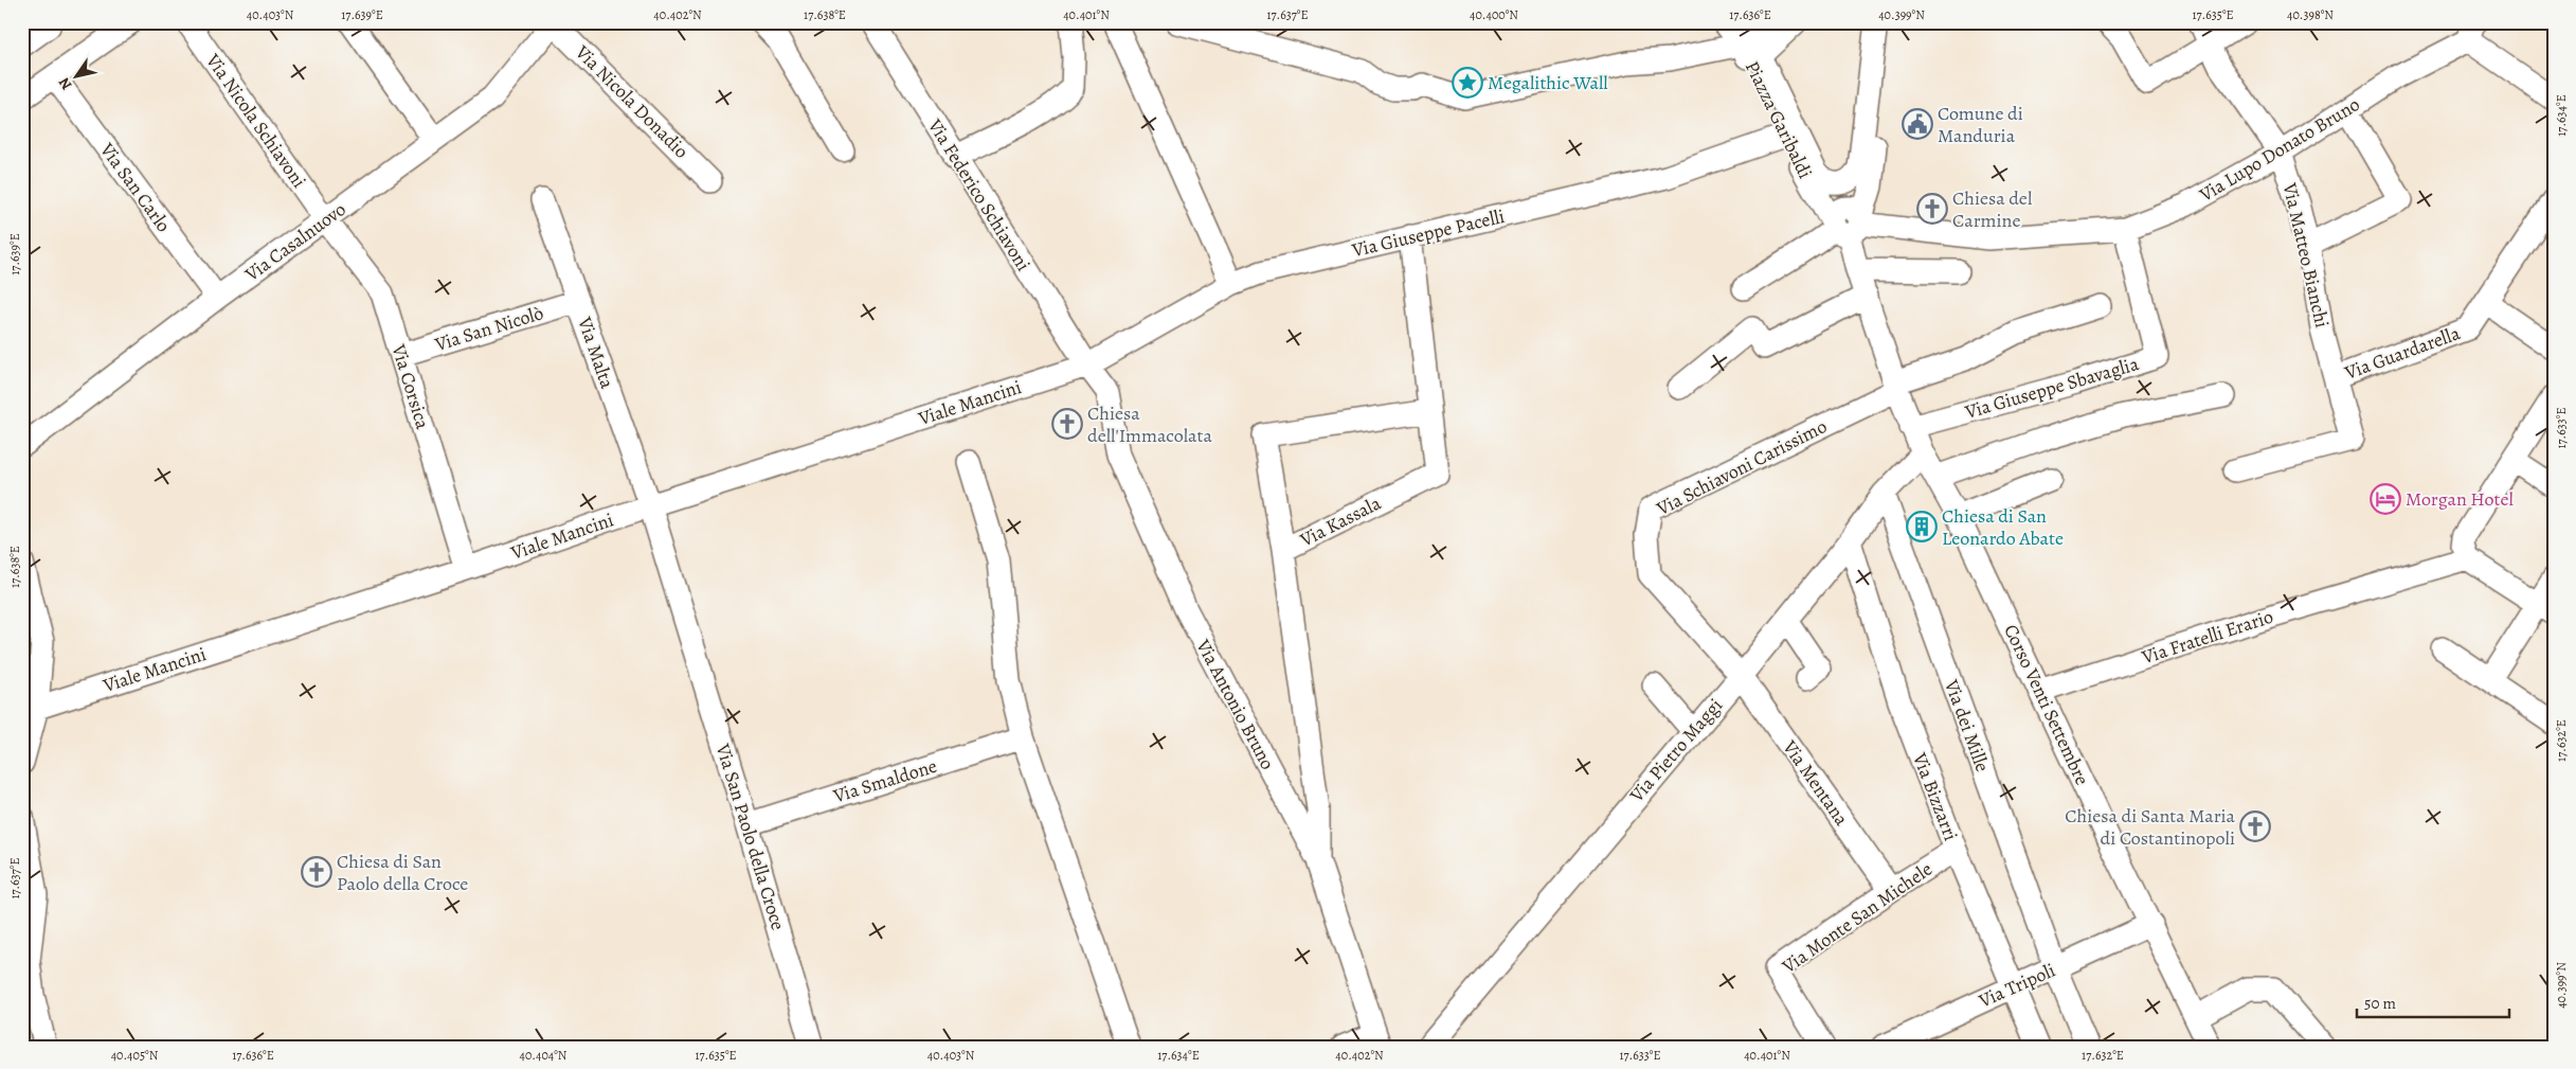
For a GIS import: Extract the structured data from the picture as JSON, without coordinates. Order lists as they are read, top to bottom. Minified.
{"streets":{"street":["Via Nicola Donadio","Piazza Garibaldi","Via Nicola Schiavoni","Via Lupo Donato Bruno","Via San Carlo","Via Federico Schiavoni","Via Giuseppe Pacelli","Via Casalnuovo","Via Matteo Bianchi","Via San Nicolò","Via Malta","Via Guardarella","Via Corsica","Via Giuseppe Sbavaglia","Viale Mancini","Via Schiavoni Carissimo","Via Kassala","Via Fratelli Erario","Via Antonio Bruno","Corso Venti Settembre","Via dei Mille","Via Pietro Maggi","Via Smaldone","Via Mentana","Via Bizzarri","Via San Paolo della Croce","Via Monte San Michele","Via Tripoli"]},"crossings":[["Via Nicola Donadio","Via Casalnuovo"],["Piazza Garibaldi","Via Lupo Donato Bruno"],["Piazza Garibaldi","Via Giuseppe Pacelli"],["Via Nicola Schiavoni","Via Casalnuovo"],["Via Nicola Schiavoni","Via Corsica"],["Via Lupo Donato Bruno","Via Matteo Bianchi"],["Via Lupo Donato Bruno","Via Giuseppe Sbavaglia"],["Via San Carlo","Via Casalnuovo"],["Via Federico Schiavoni","Via Giuseppe Pacelli"],["Via Federico Schiavoni","Viale Mancini"],["Via Federico Schiavoni","Via Antonio Bruno"],["Via Giuseppe Pacelli","Viale Mancini"],["Via Giuseppe Pacelli","Via Kassala"],["Via Giuseppe Pacelli","Via Antonio Bruno"],["Via Casalnuovo","Via Corsica"],["Via Matteo Bianchi","Via Guardarella"],["Via San Nicolò","Via Malta"],["Via San Nicolò","Via Corsica"],["Via Malta","Viale Mancini"],["Via Malta","Via San Paolo della Croce"],["Via Corsica","Viale Mancini"],["Via Giuseppe Sbavaglia","Corso Venti Settembre"],["Viale Mancini","Via Antonio Bruno"],["Viale Mancini","Via San Paolo della Croce"],["Via Schiavoni Carissimo","Corso Venti Settembre"],["Via Schiavoni Carissimo","Via Pietro Maggi"],["Via Schiavoni Carissimo","Via Mentana"],["Via Kassala","Via Antonio Bruno"],["Via Fratelli Erario","Corso Venti Settembre"],["Corso Venti Settembre","Via Pietro Maggi"],["Corso Venti Settembre","Via Tripoli"],["Via dei Mille","Via Pietro Maggi"],["Via dei Mille","Via Tripoli"],["Via Pietro Maggi","Via Mentana"],["Via Pietro Maggi","Via Bizzarri"],["Via Smaldone","Via San Paolo della Croce"],["Via Mentana","Via Monte San Michele"],["Via Bizzarri","Via Monte San Michele"],["Via Bizzarri","Via Tripoli"]],"places":{"place":["Megalithic Wall"],"public building":["Comune di Manduria"],"church":["Chiesa del Carmine","Chiesa dell'Immacolata","Chiesa di Santa Maria di Costantinopoli","Chiesa di San Paolo della Croce"],"hotel":["Morgan Hotel"],"building":["Chiesa di San Leonardo Abate"]},"scale_bar":"50 m","north":"bottom left","coordinates":["40.403°N","17.639°E","40.402°N","17.638°E","40.401°N","17.637°E","40.400°N","17.636°E","40.399°N","17.635°E","40.398°N","17.634°E","17.633°E","17.632°E","40.405°N","40.404°N"]}
